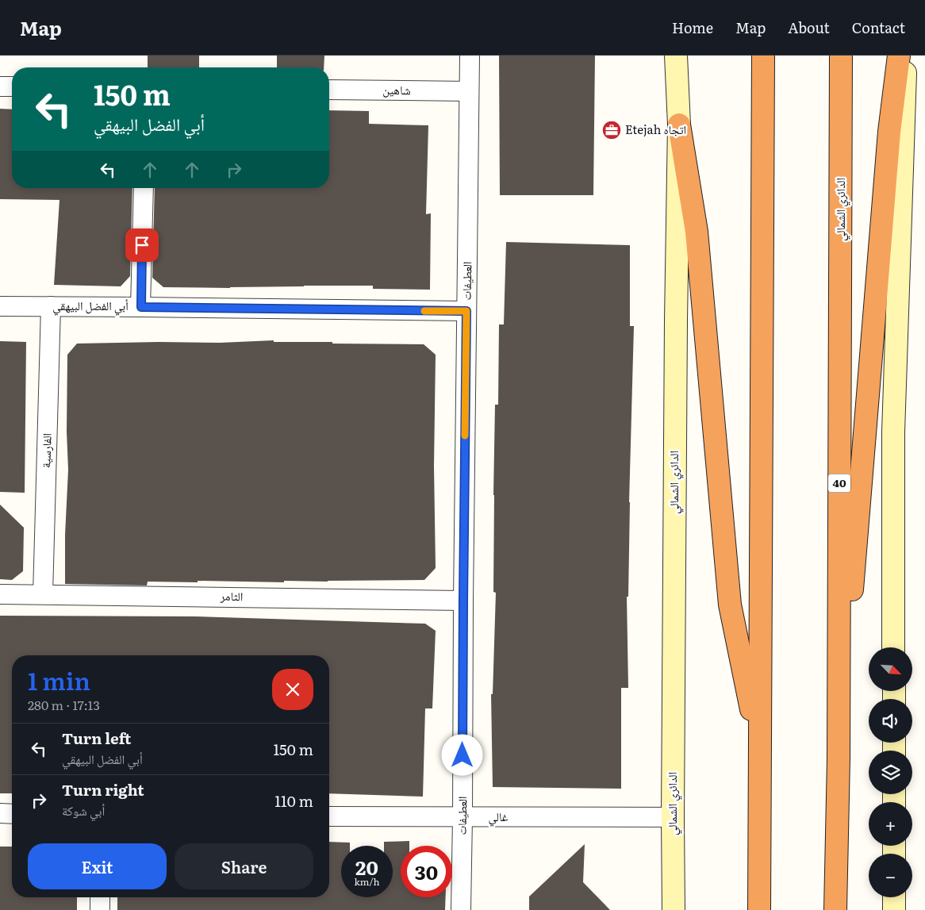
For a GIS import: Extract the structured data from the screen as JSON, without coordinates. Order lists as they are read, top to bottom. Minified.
{"streets":{"highway":["الدائري الشمالي","40"],"street":["شاهين","العطيفات","أبي الفضل البيهقي","الفارسية","الثامر","غالي"]},"crossings":[["شاهين","العطيفات"],["الدائري الشمالي","غالي"],["العطيفات","أبي الفضل البيهقي"],["العطيفات","الثامر"],["العطيفات","غالي"],["أبي الفضل البيهقي","الفارسية"],["الفارسية","الثامر"]],"places":{"office":["Etejah اتجاه"]},"north":"bottom right","page":{"header":"Map","nav":["Home","Map","About","Contact"],"turn":["150 m","أبي الفضل البيهقي"],"map_buttons":["+","−"],"heading":["1 min","280 m · 17:13"],"list":[{"name":"Turn left","note":"أبي الفضل البيهقي","value":"150 m"},{"name":"Turn right","note":"أبي شوكة","value":"110 m"}],"buttons":["Exit","Share"],"speed":"20 km/h","limit":"30"}}
